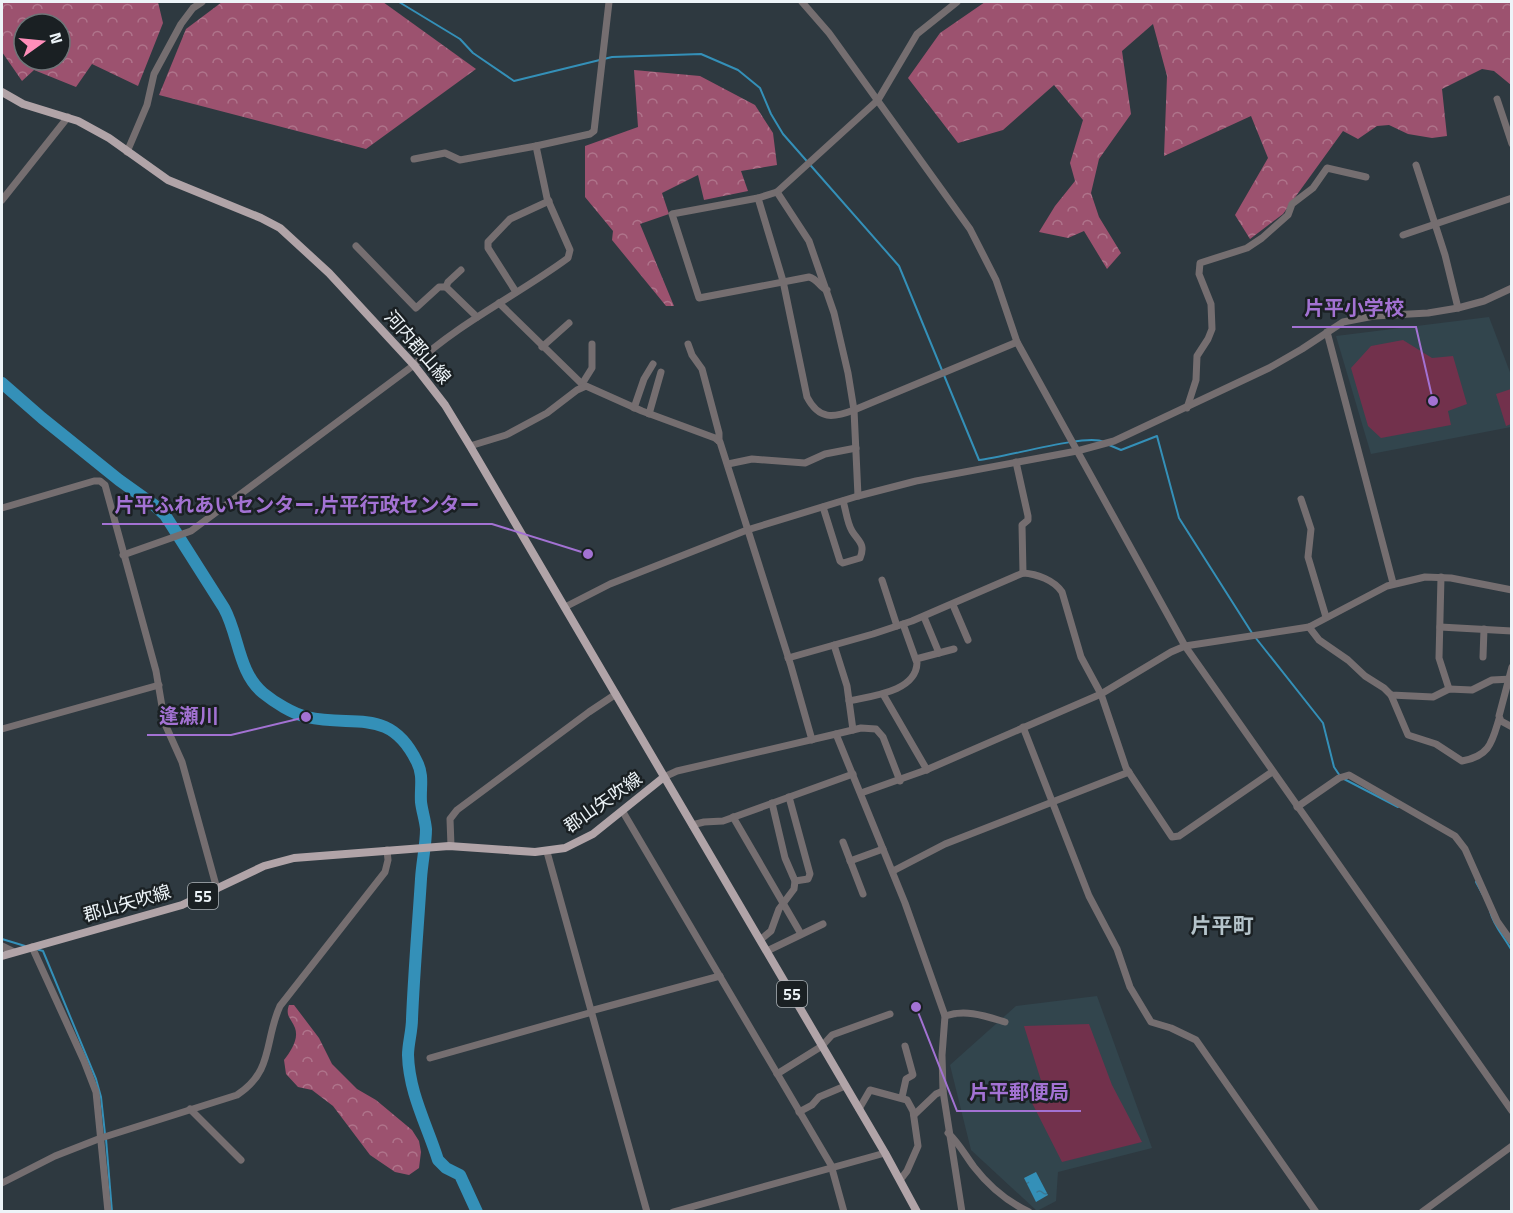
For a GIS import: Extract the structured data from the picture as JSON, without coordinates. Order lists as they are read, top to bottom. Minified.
{"streets":{"main road":["河内郡山線","郡山矢吹線","55"]},"crossings":[["河内郡山線","郡山矢吹線"]],"districts":["片平町"],"places":["片平小学校","片平ふれあいセンター,片平行政センター","逢瀬川","片平郵便局"],"north":"right"}
